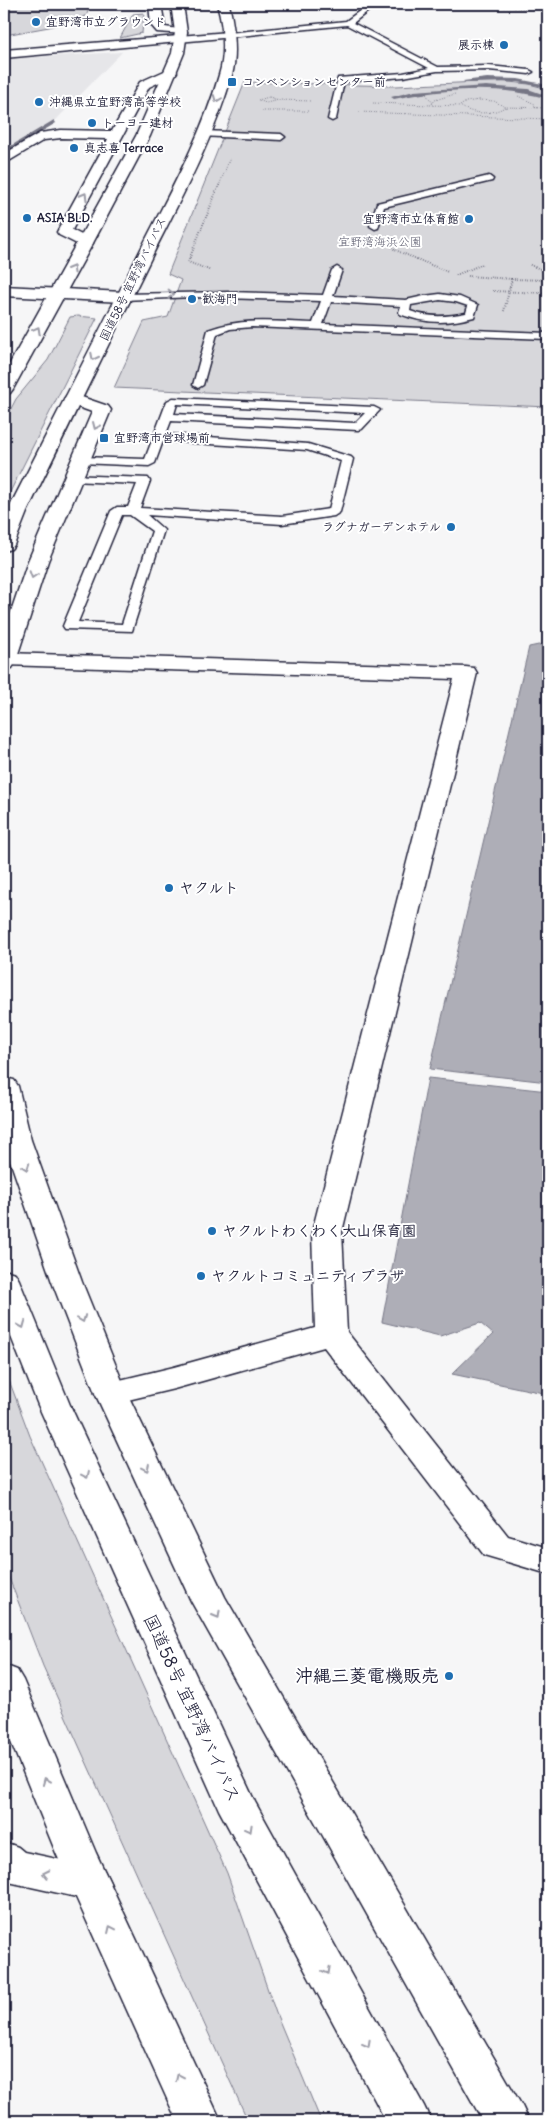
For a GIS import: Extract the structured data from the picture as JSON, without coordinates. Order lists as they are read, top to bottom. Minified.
{"streets":{"main road":["国道58号 宜野湾バイパス"]},"parks":["宜野湾海浜公園"],"places":{"other":["宜野湾市立グラウンド","展示棟","沖縄県立宜野湾高等学校","トーヨー建材","真志喜 Terrace","ASIA BLD.","宜野湾市立体育館","歓海門","ラグナガーデンホテル","ヤクルト","ヤクルトわくわく大山保育園","ヤクルトコミュニティプラザ","沖縄三菱電機販売"],"transit":["コンベンションセンター前","宜野湾市営球場前"]}}
